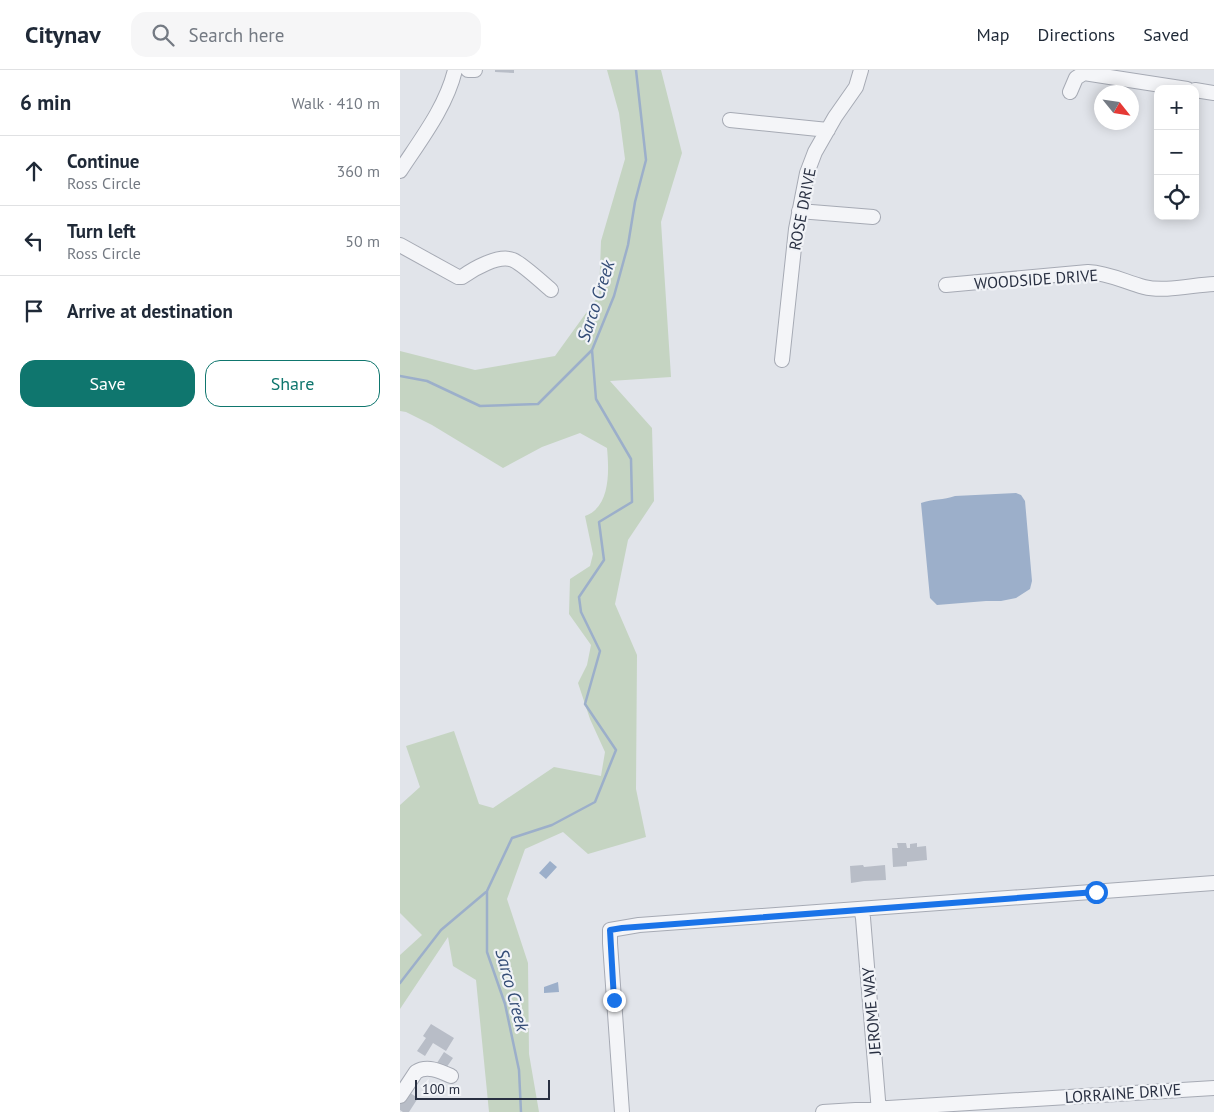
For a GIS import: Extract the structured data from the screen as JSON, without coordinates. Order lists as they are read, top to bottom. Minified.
{"streets":{"street":["ROSE DRIVE","WOODSIDE DRIVE","JEROME WAY","LORRAINE DRIVE"]},"crossings":[["JEROME WAY","LORRAINE DRIVE"]],"water":["Sarco Creek"],"scale_bar":"100 m","north":"bottom right","page":{"header":"Citynav","search":"Search here","nav":["Map","Directions","Saved"],"heading":["6 min","Walk · 410 m"],"map_buttons":["+","−"],"list":[["Continue","Ross Circle","360 m"],["Turn left","Ross Circle","50 m"],"Arrive at destination"],"buttons":["Save","Share"],"scale":"100 m"}}
